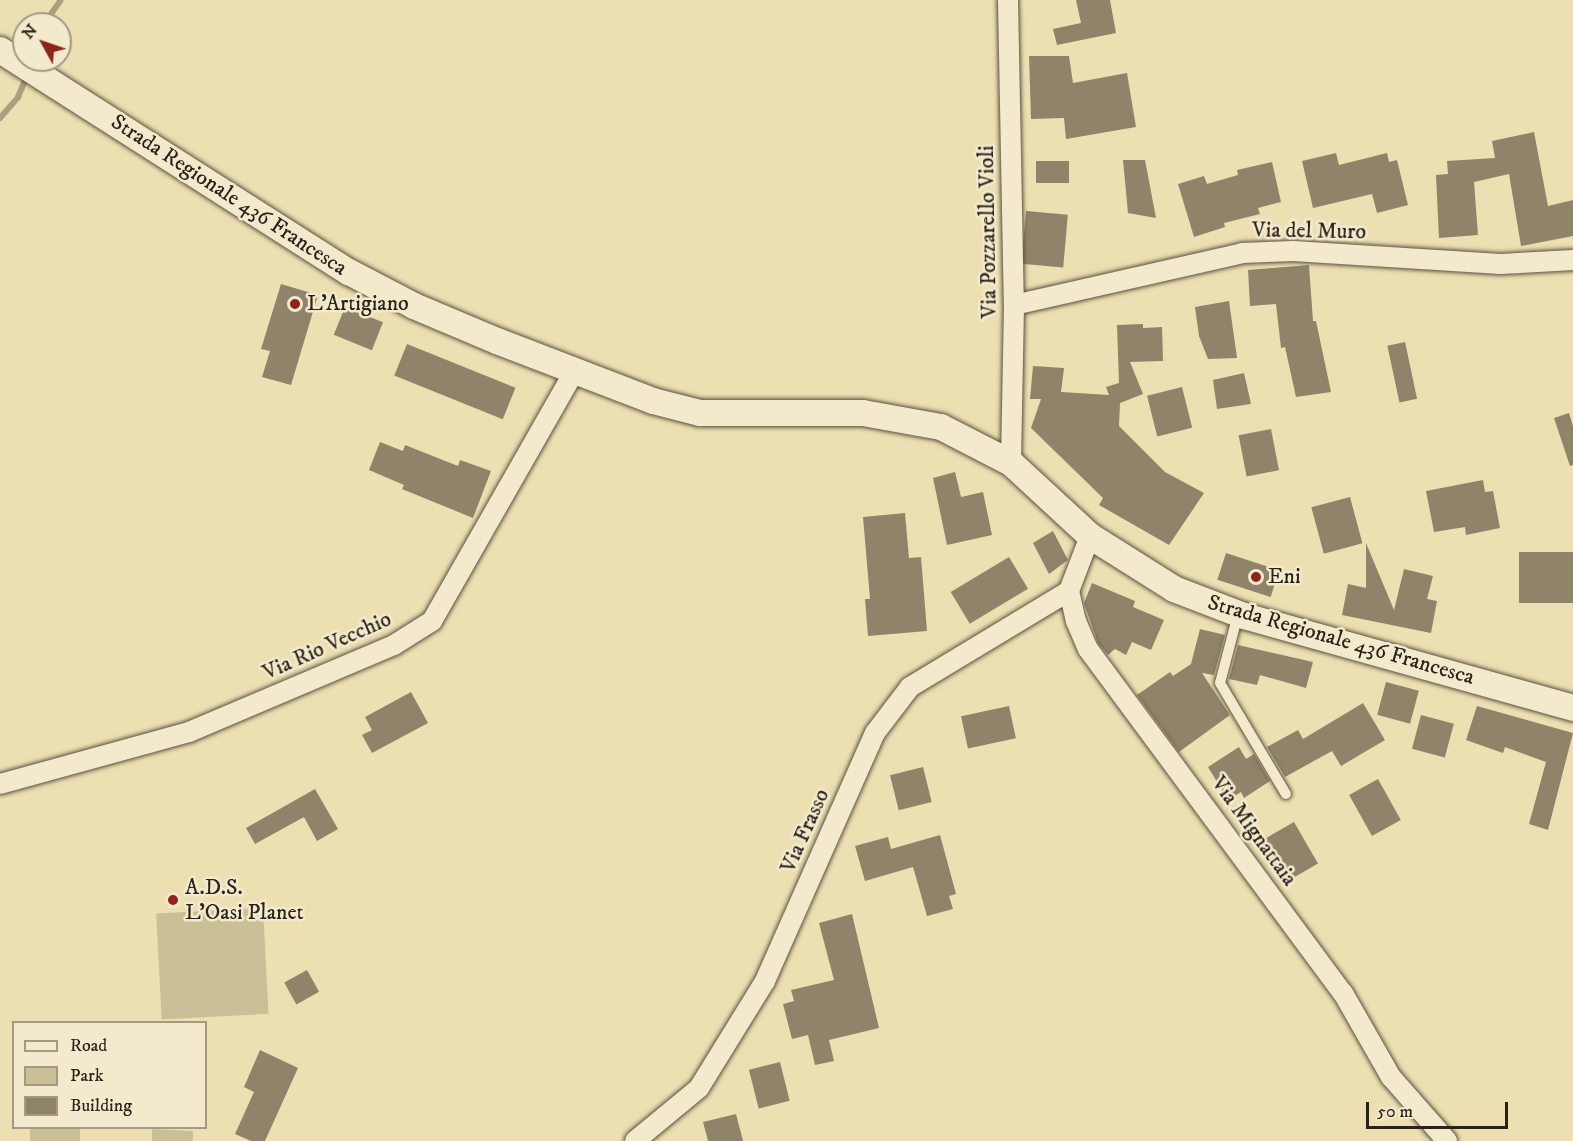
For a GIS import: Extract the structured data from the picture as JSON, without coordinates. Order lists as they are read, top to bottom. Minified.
{"streets":{"street":["Strada Regionale 436 Francesca","Via del Muro","Via Pozzarello Violi","Via Rio Vecchio","Via Frasso","Via Mignattaia"]},"crossings":[["Strada Regionale 436 Francesca","Via Pozzarello Violi"],["Strada Regionale 436 Francesca","Via Rio Vecchio"],["Via del Muro","Via Pozzarello Violi"],["Via Frasso","Via Mignattaia"]],"places":["L'Artigiano","Eni","A.D.S. L'Oasi Planet"],"legend":["Road","Park","Building"],"scale_bar":"50 m","north":"top left"}
